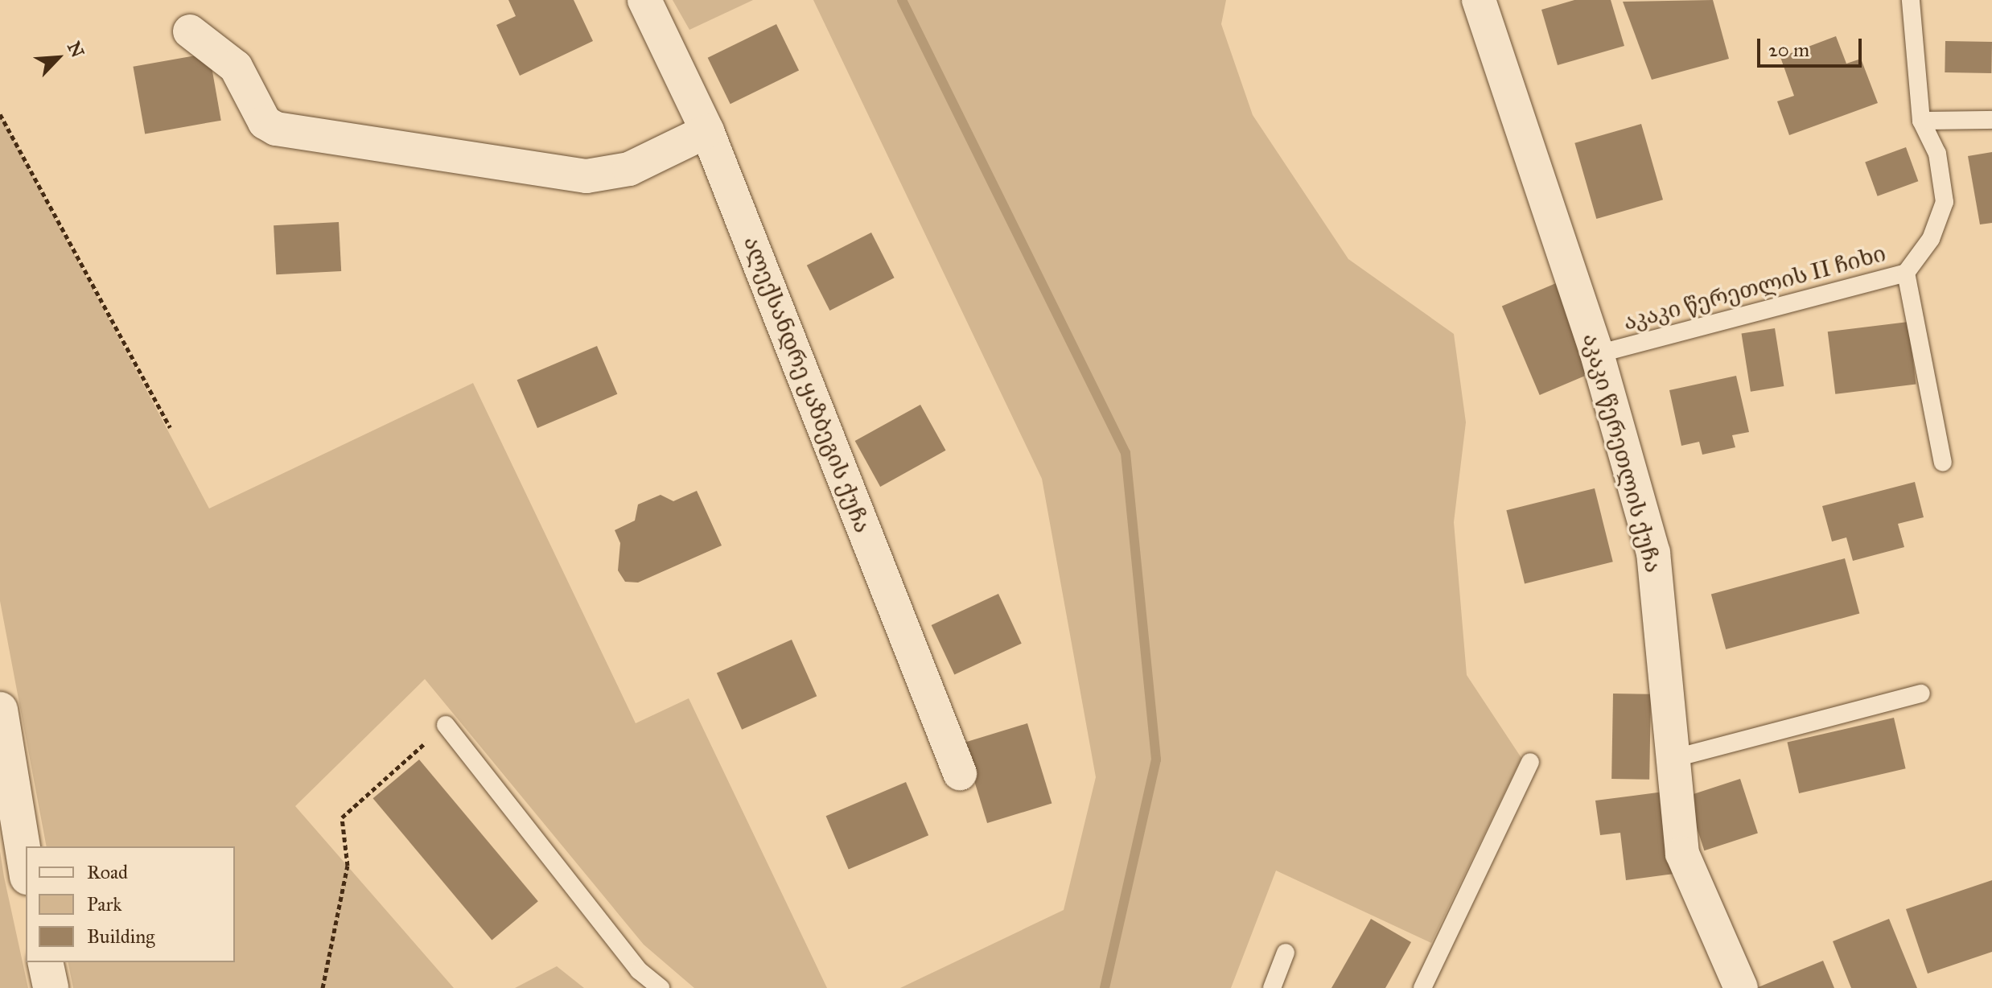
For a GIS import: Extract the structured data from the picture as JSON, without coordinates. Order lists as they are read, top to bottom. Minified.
{"streets":{"street":["ალექსანდრე ყაზბეგის ქუჩა","აკაკი წერეთლის ქუჩა"],"lane":["აკაკი წერეთლის II ჩიხი"]},"crossings":[["აკაკი წერეთლის II ჩიხი","აკაკი წერეთლის ქუჩა"]],"legend":["Road","Park","Building"],"scale_bar":"20 m","north":"top right"}
